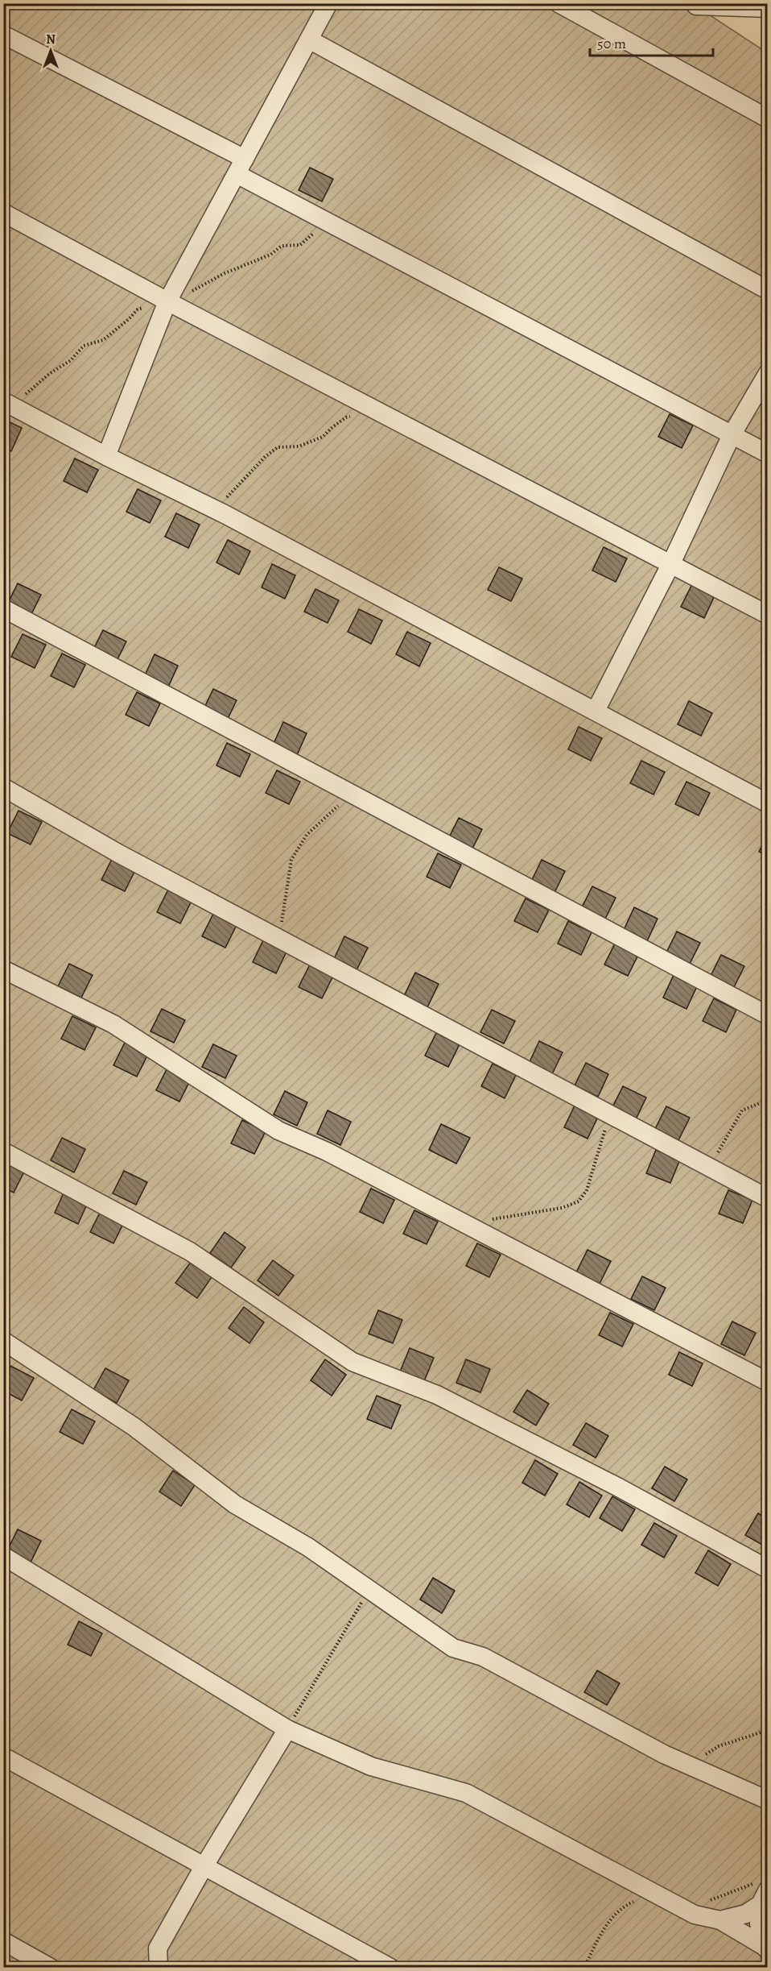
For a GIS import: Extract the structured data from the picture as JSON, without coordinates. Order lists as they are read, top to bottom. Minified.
{"scale_bar":"50 m","north":"top"}
